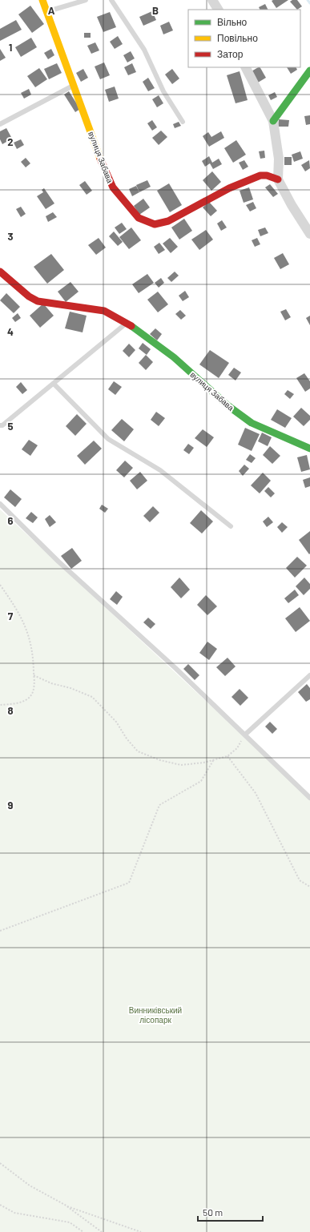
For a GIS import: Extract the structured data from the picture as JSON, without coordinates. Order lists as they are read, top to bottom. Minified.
{"streets":{"street":["вулиця Забава"]},"parks":["Винниківський лісопарк"],"legend":["Вільно","Повільно","Затор"],"scale_bar":"50 m","grid":{"columns":["A","B"],"rows":["1","2","3","4","5","6","7","8","9"]}}
